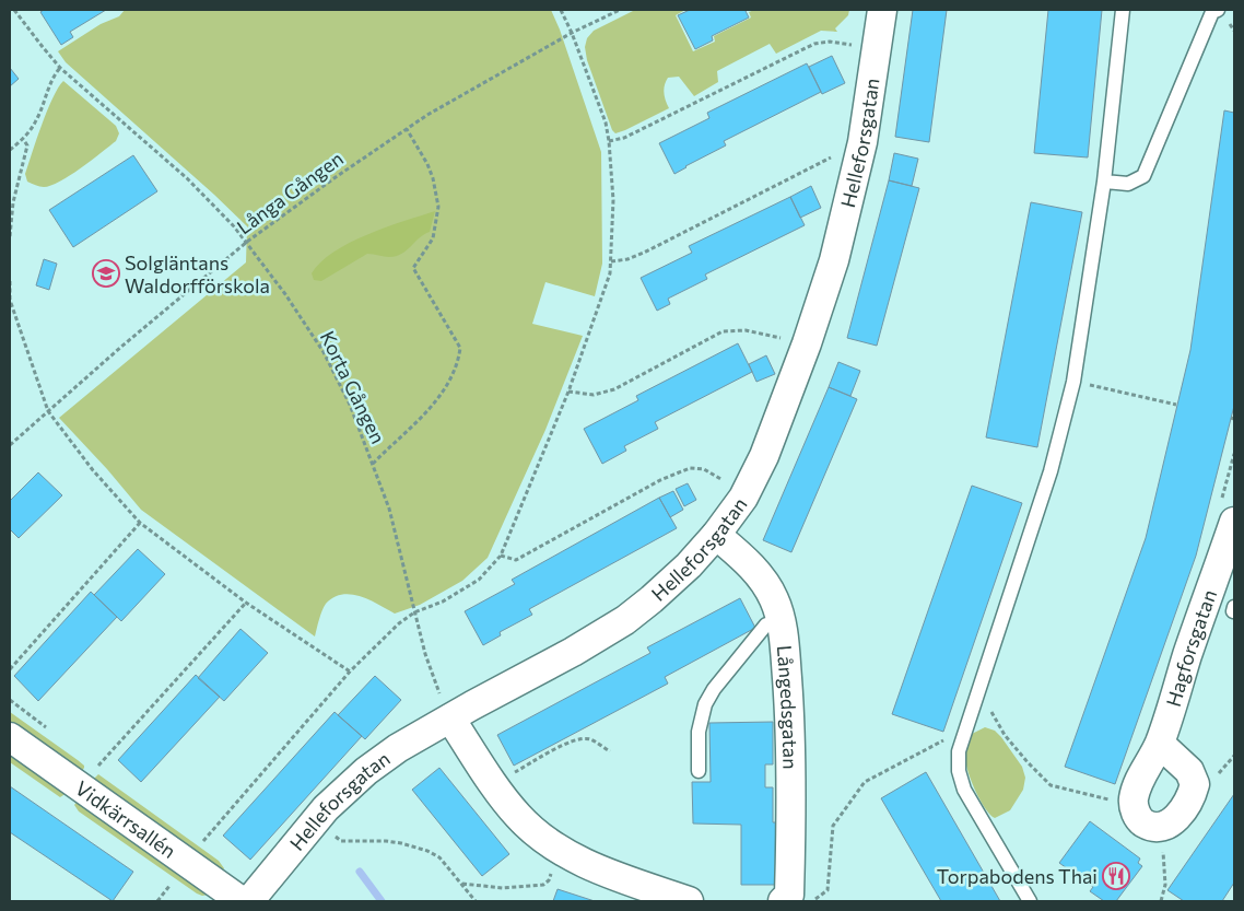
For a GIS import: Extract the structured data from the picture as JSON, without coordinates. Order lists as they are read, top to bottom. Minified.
{"streets":{"street":["Helleforsgatan","Hagforsgatan","Långedsgatan","Vidkärrsallén"],"path":["Långa Gången","Korta Gången"]},"crossings":[["Helleforsgatan","Korta Gången"],["Helleforsgatan","Långedsgatan"],["Långa Gången","Korta Gången"]],"places":{"school or university":["Solgläntans Waldorfförskola"],"restaurant":["Torpabodens Thai"]}}
